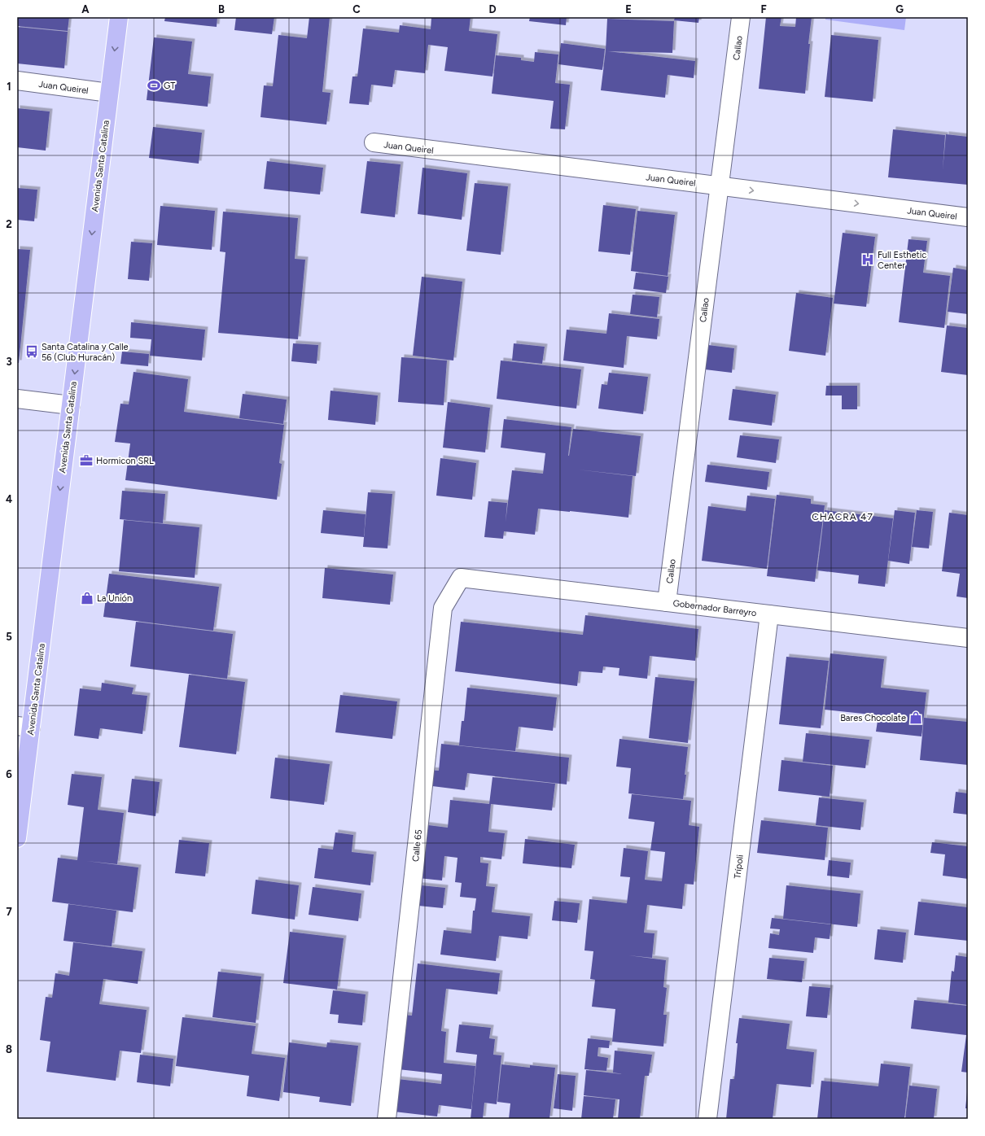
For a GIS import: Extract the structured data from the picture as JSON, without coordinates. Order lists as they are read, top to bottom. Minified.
{"streets":{"main road":["Avenida Santa Catalina"],"street":["Callao","Juan Queirel","Gobernador Barreyro","Calle 65","Trípoli"]},"crossings":[["Callao","Juan Queirel"],["Callao","Gobernador Barreyro"],["Juan Queirel","Avenida Santa Catalina"],["Gobernador Barreyro","Calle 65"],["Gobernador Barreyro","Trípoli"]],"one_way":["Juan Queirel","Avenida Santa Catalina"],"districts":["CHACRA 47"],"places":{"sports":["GT"],"hospital":["Full Esthetic Center"],"bus stop":["Santa Catalina y Calle 56 (Club Huracán)"],"office":["Hormicon SRL"],"shop":["La Unión","Bares Chocolate"]},"grid":{"columns":["A","B","C","D","E","F","G"],"rows":["1","2","3","4","5","6","7","8"]}}
